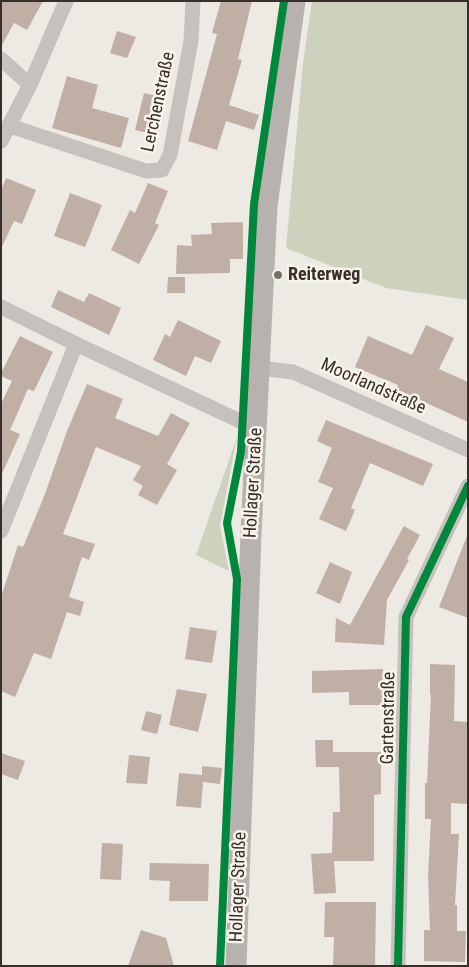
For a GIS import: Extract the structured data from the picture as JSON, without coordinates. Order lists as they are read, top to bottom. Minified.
{"streets":{"main road":["Hollager Straße"],"street":["Lerchenstraße","Moorlandstraße","Gartenstraße"]},"crossings":[["Moorlandstraße","Hollager Straße"]],"places":["Reiterweg"]}
